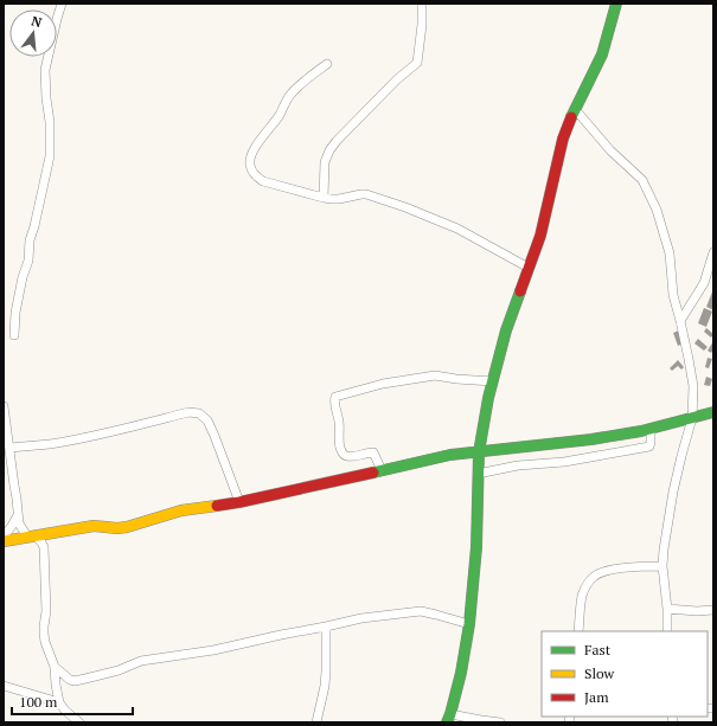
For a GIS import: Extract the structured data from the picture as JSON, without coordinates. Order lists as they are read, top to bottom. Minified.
{"legend":["Fast","Slow","Jam"],"scale_bar":"100 m","north":"top"}
